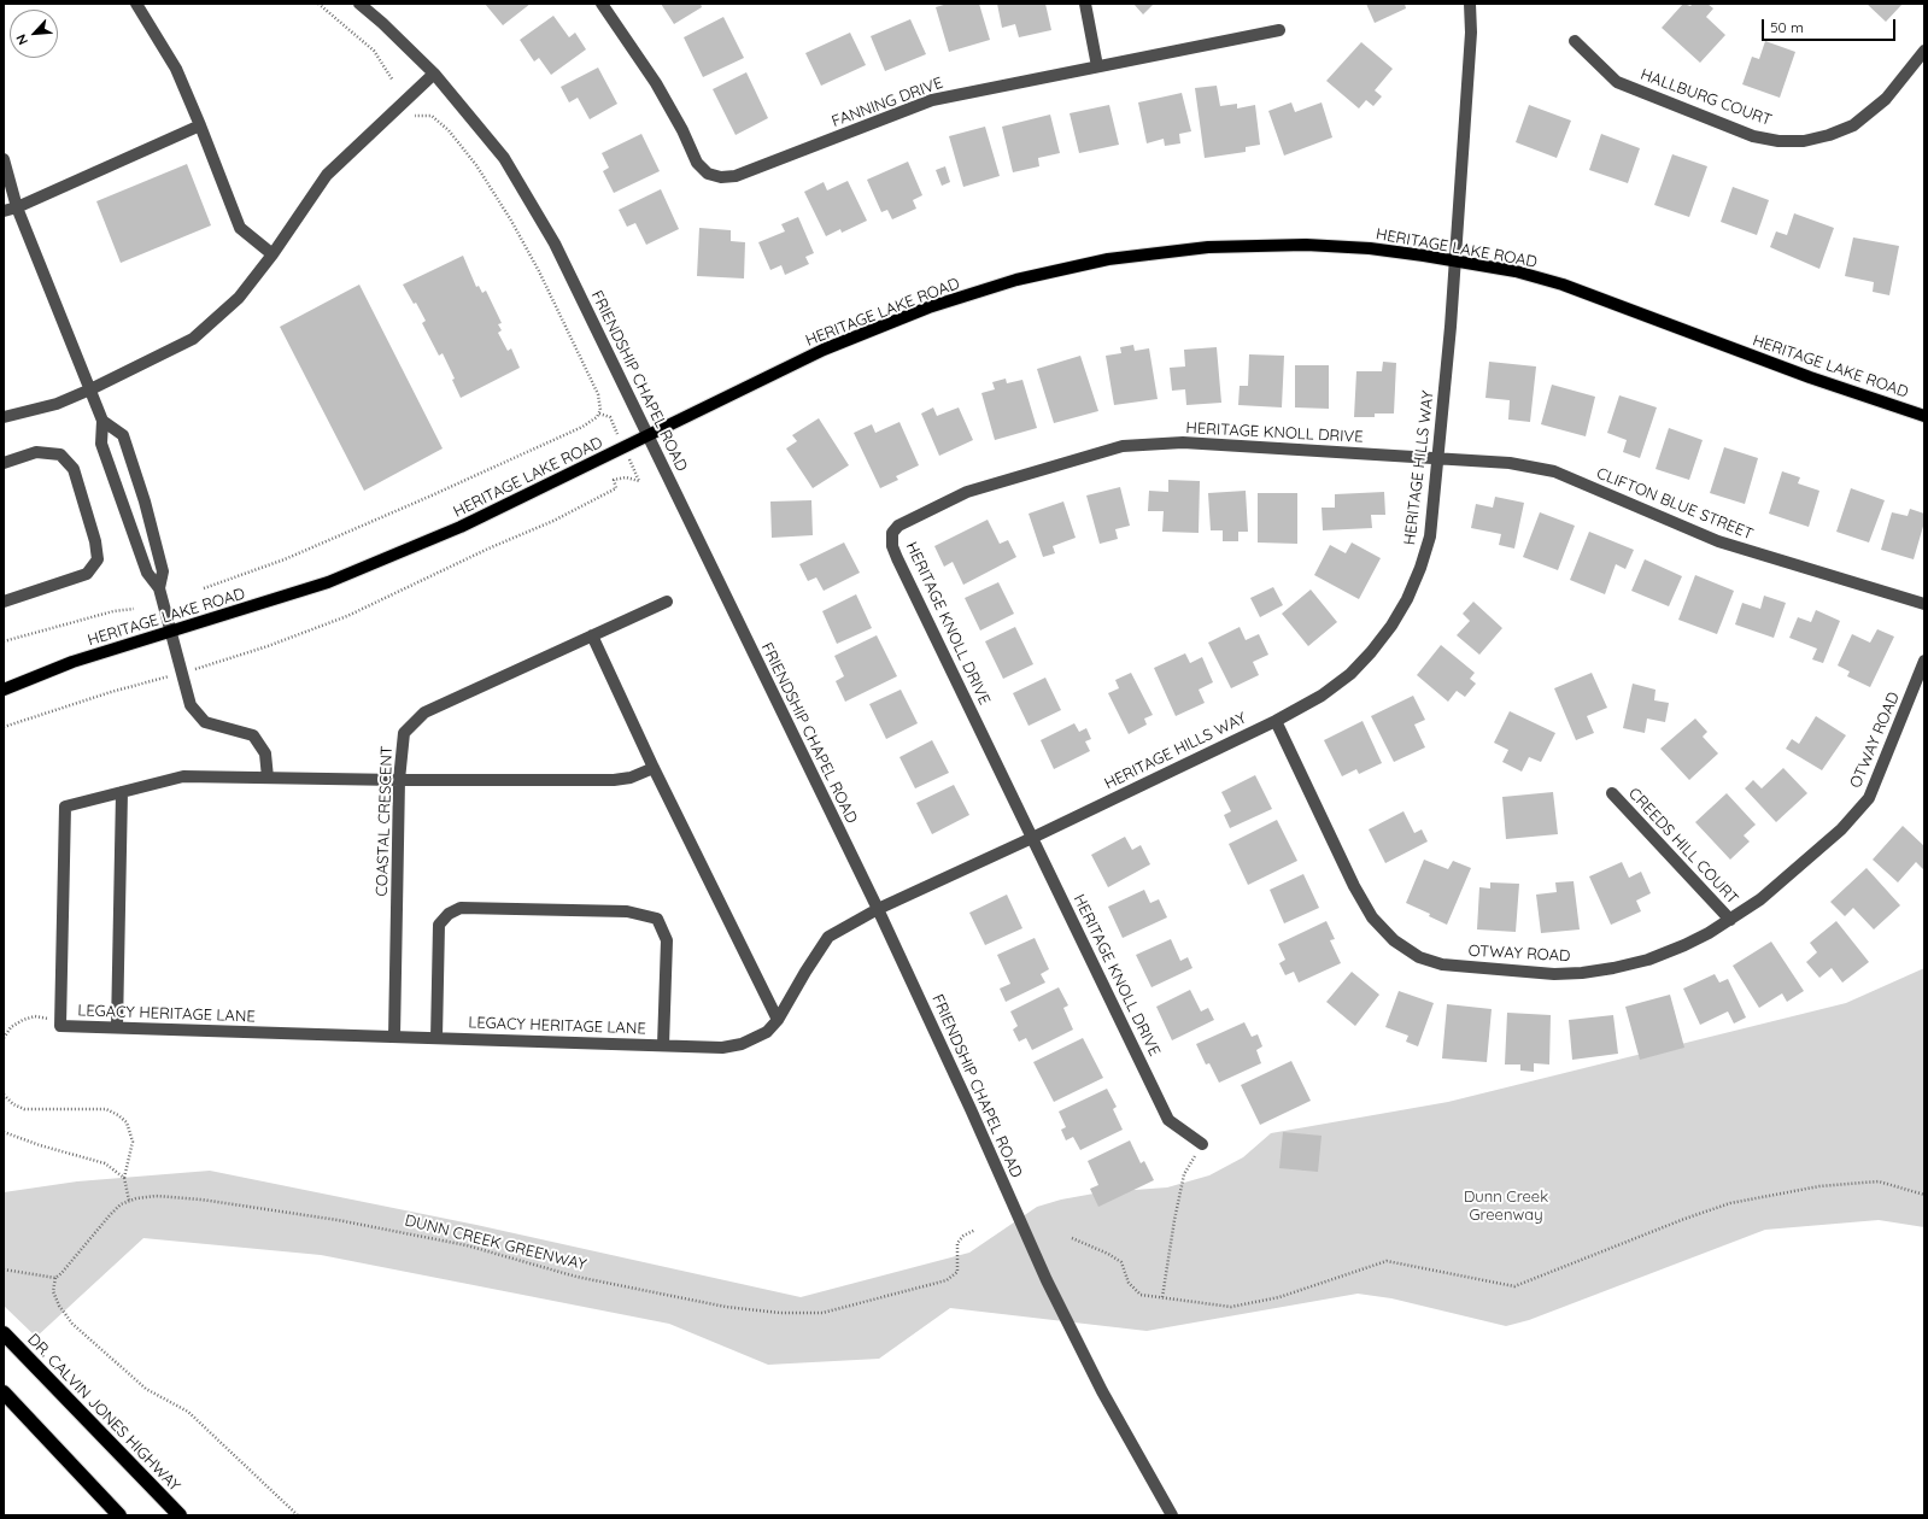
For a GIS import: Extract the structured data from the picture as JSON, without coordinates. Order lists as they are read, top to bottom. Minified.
{"streets":{"highway":["DR. CALVIN JONES HIGHWAY"],"main road":["HERITAGE LAKE ROAD"],"street":["HALLBURG COURT","FANNING DRIVE","FRIENDSHIP CHAPEL ROAD","HERITAGE KNOLL DRIVE","HERITAGE HILLS WAY","CLIFTON BLUE STREET","OTWAY ROAD","COASTAL CRESCENT","CREEDS HILL COURT","LEGACY HERITAGE LANE"],"path":["DUNN CREEK GREENWAY"]},"crossings":[["HERITAGE LAKE ROAD","FRIENDSHIP CHAPEL ROAD"],["HERITAGE LAKE ROAD","HERITAGE HILLS WAY"],["FRIENDSHIP CHAPEL ROAD","HERITAGE HILLS WAY"],["FRIENDSHIP CHAPEL ROAD","LEGACY HERITAGE LANE"],["HERITAGE KNOLL DRIVE","HERITAGE HILLS WAY"],["HERITAGE KNOLL DRIVE","CLIFTON BLUE STREET"],["HERITAGE HILLS WAY","CLIFTON BLUE STREET"],["HERITAGE HILLS WAY","OTWAY ROAD"],["HERITAGE HILLS WAY","LEGACY HERITAGE LANE"],["OTWAY ROAD","CREEDS HILL COURT"],["COASTAL CRESCENT","LEGACY HERITAGE LANE"]],"parks":["Dunn Creek Greenway"],"scale_bar":"50 m","north":"bottom left"}
